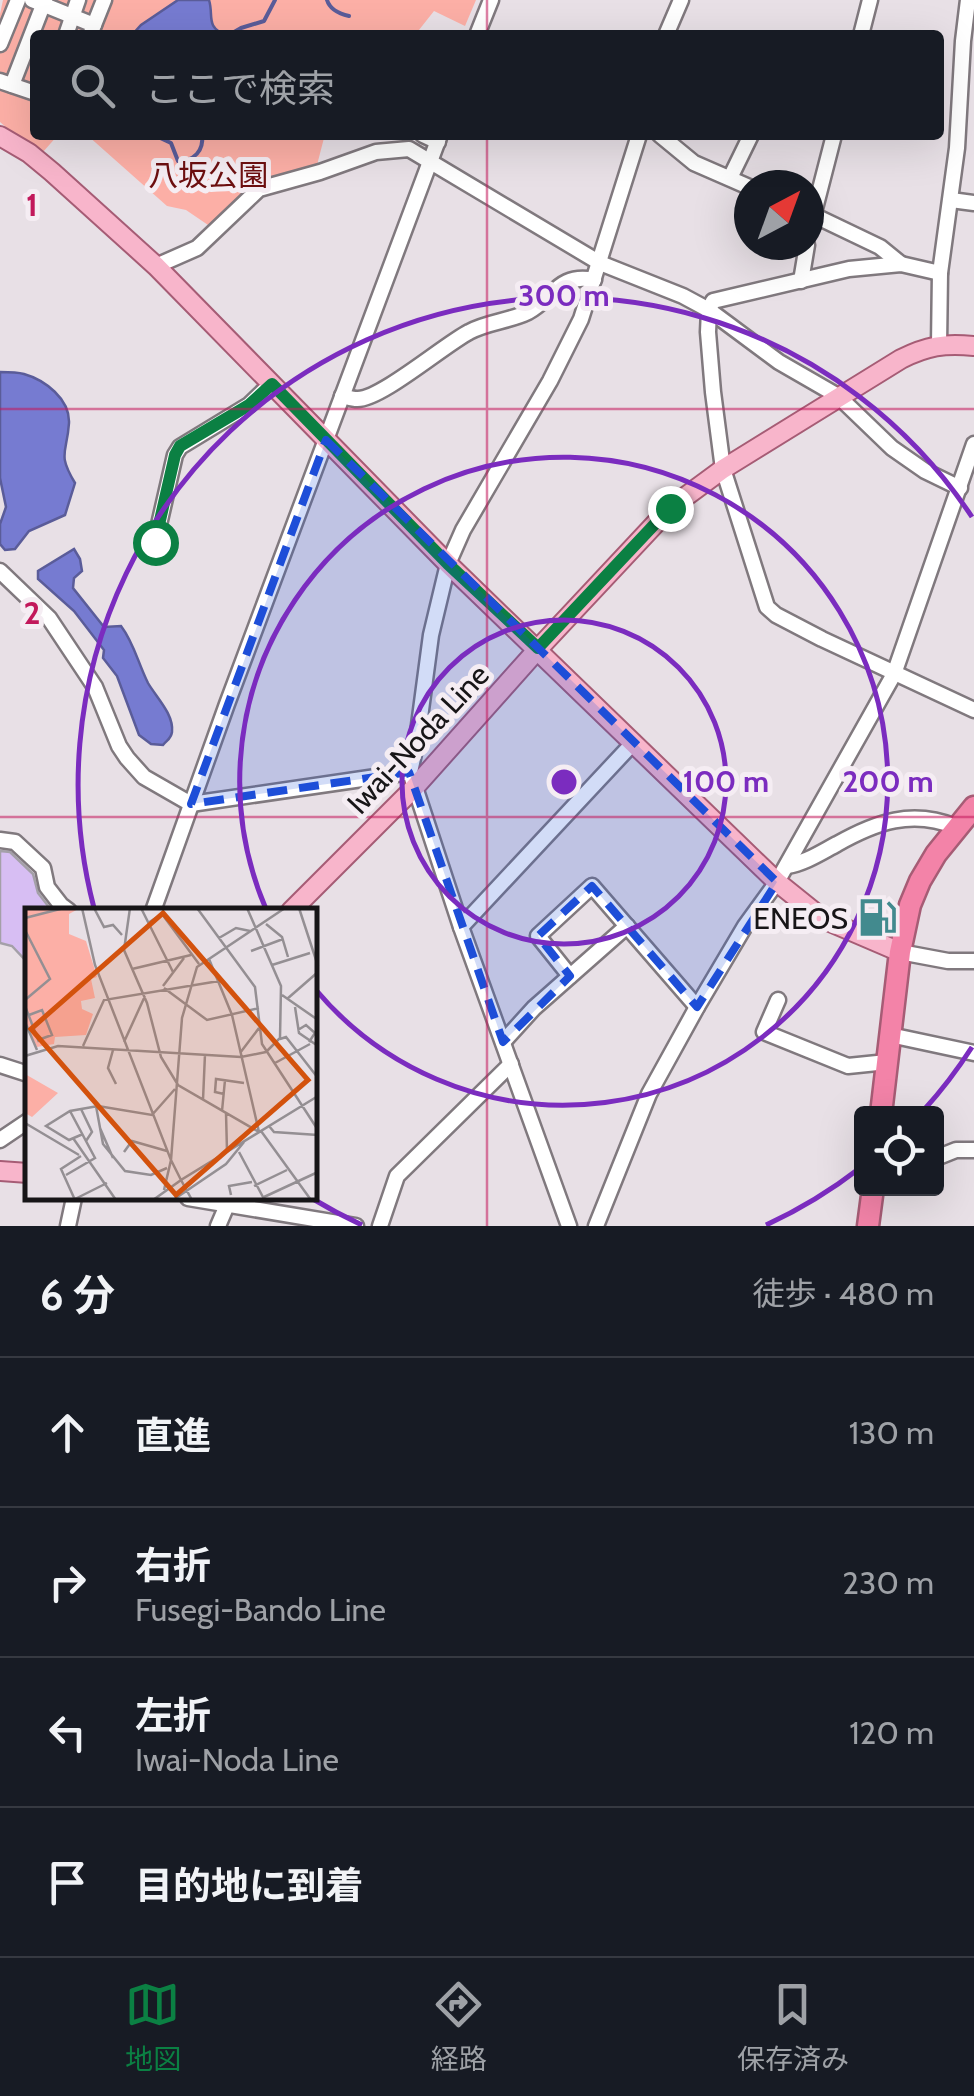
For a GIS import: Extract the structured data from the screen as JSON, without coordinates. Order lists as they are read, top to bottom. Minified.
{"streets":{"main road":["Iwai-Noda Line"]},"parks":["八坂公園"],"places":{"fuel station":["ENEOS"]},"north":"top right","page":{"search":"ここで検索","heading":["6 分","徒歩 · 480 m"],"list":[["直進","130 m"],["右折","Fusegi-Bando Line","230 m"],["左折","Iwai-Noda Line","120 m"],"目的地に到着"],"nav":["地図","経路","保存済み"]},"grid":{"rows":["1","2"]},"rings":["300 m","100 m","200 m"]}
